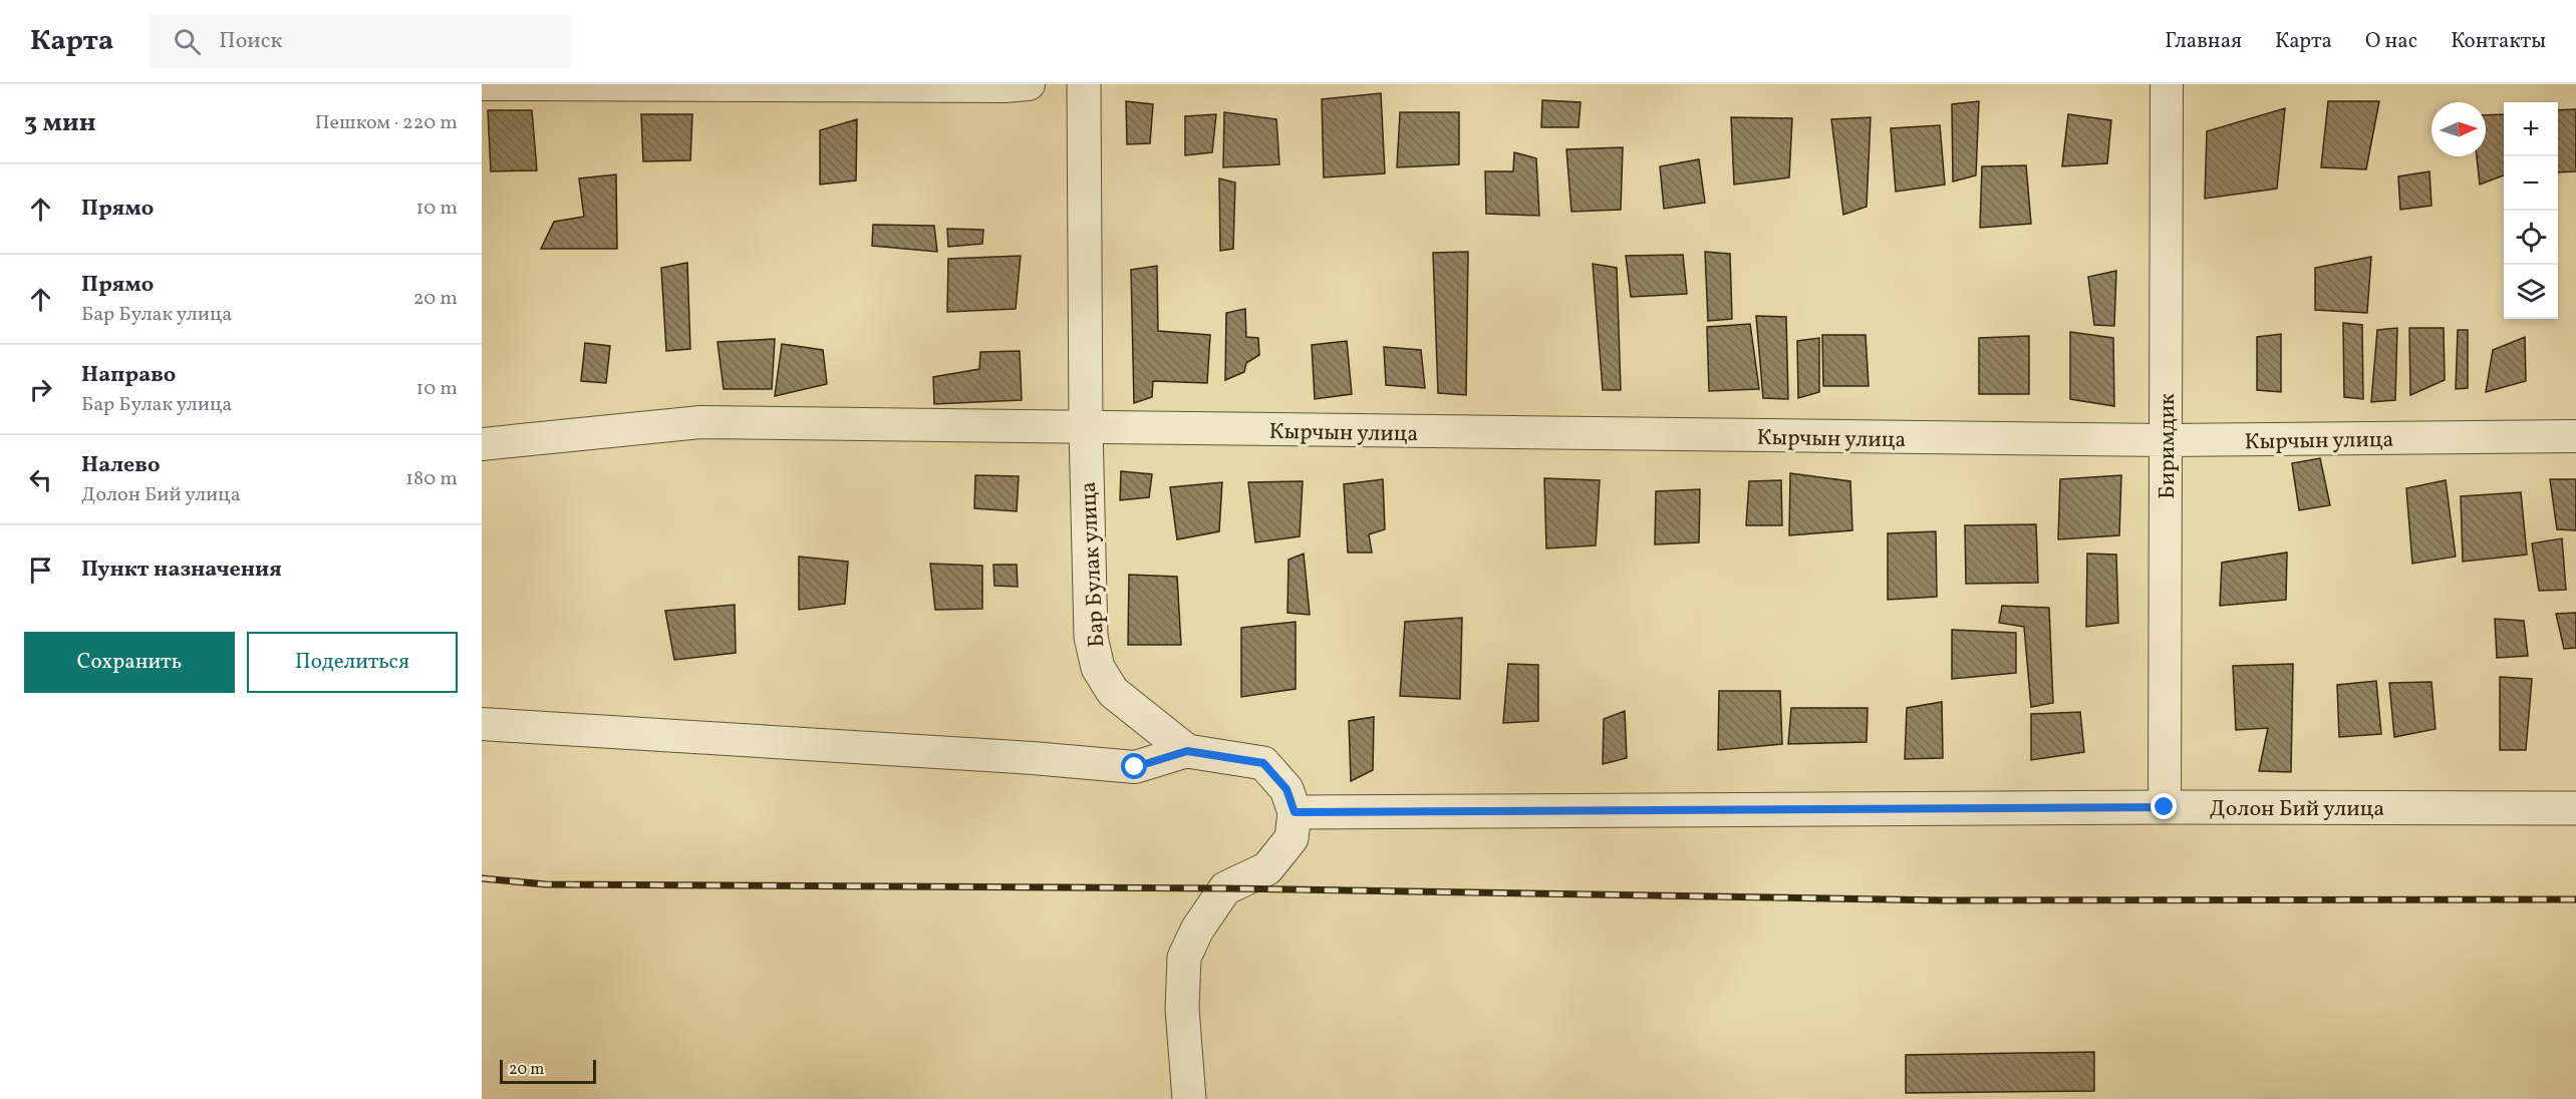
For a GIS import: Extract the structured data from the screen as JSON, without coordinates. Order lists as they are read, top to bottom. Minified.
{"streets":{"street":["Кырчын улица","Биримдик","Бар Булак улица","Долон Бий улица"]},"crossings":[["Кырчын улица","Биримдик"],["Кырчын улица","Бар Булак улица"],["Биримдик","Долон Бий улица"],["Бар Булак улица","Долон Бий улица"]],"scale_bar":"20 m","north":"right","page":{"header":"Карта","search":"Поиск","nav":["Главная","Карта","О нас","Контакты"],"heading":["3 мин","Пешком · 220 m"],"map_buttons":["+","−"],"list":[["Прямо","10 m"],["Прямо","Бар Булак улица","20 m"],["Направо","Бар Булак улица","10 m"],["Налево","Долон Бий улица","180 m"],"Пункт назначения"],"buttons":["Сохранить","Поделиться"],"scale":"20 m"}}
